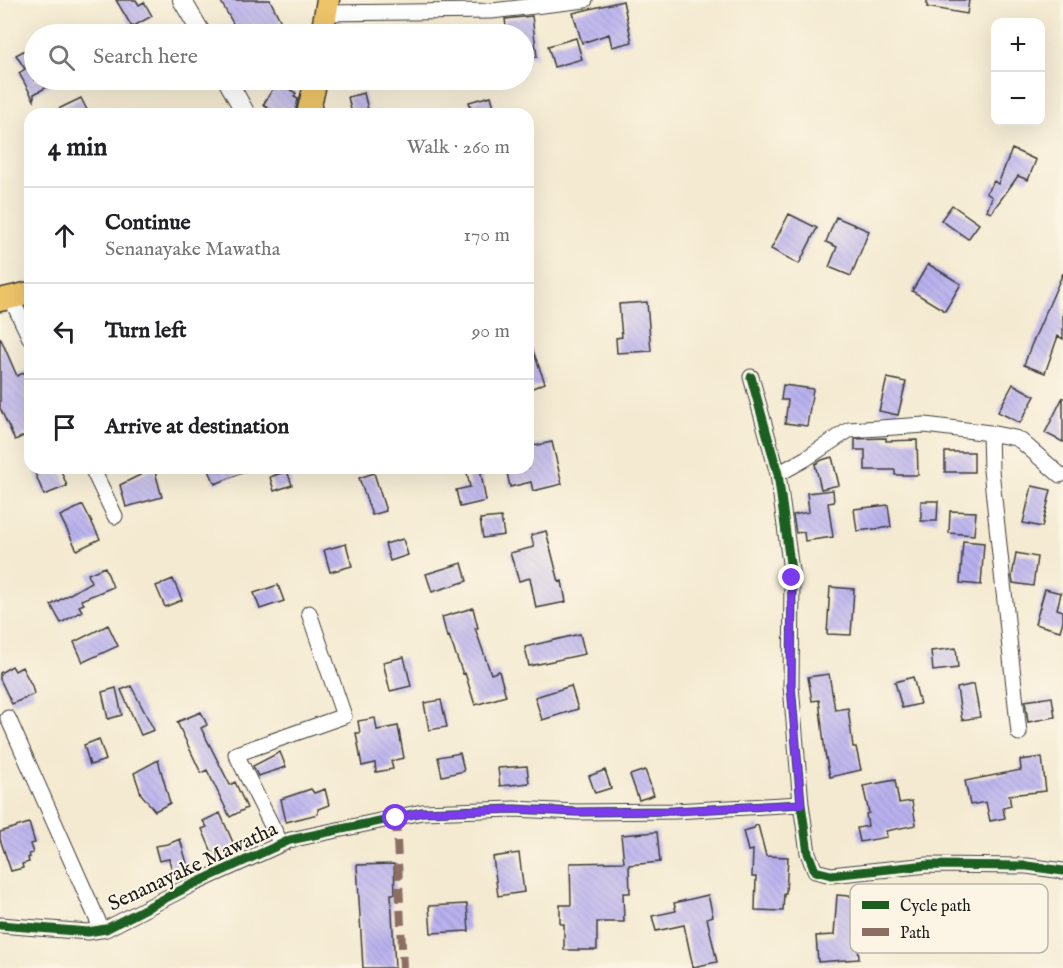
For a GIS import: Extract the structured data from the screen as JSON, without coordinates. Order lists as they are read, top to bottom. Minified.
{"streets":{"street":["Senanayake Mawatha"]},"legend":["Cycle path","Path"],"page":{"map_buttons":["+","−"],"search":"Search here","heading":["4 min","Walk · 260 m"],"list":[["Continue","Senanayake Mawatha","170 m"],["Turn left","90 m"],"Arrive at destination"]}}
